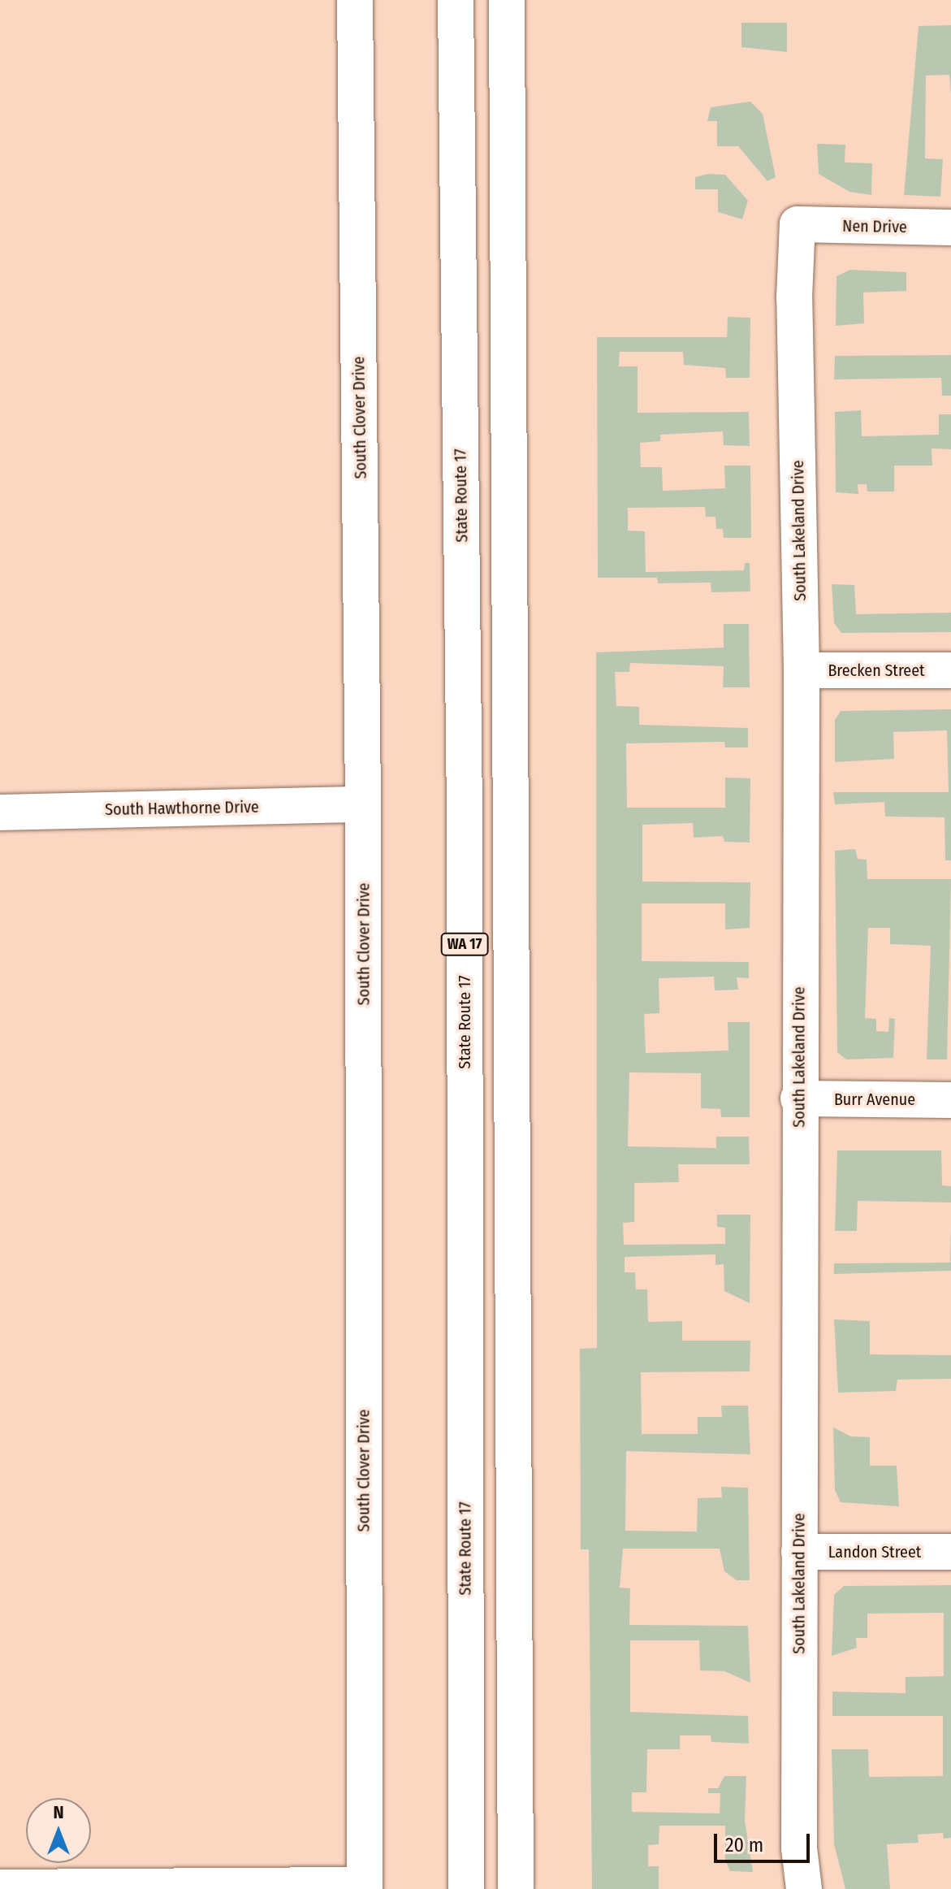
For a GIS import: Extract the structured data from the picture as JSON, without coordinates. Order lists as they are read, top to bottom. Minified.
{"streets":{"main road":["Nen Drive","South Clover Drive","State Route 17","South Lakeland Drive","Brecken Street","South Hawthorne Drive","WA 17","Burr Avenue","Landon Street"]},"crossings":[["Nen Drive","South Lakeland Drive"],["South Clover Drive","South Hawthorne Drive"],["South Lakeland Drive","Brecken Street"],["South Lakeland Drive","Burr Avenue"],["South Lakeland Drive","Landon Street"]],"scale_bar":"20 m","north":"top"}
